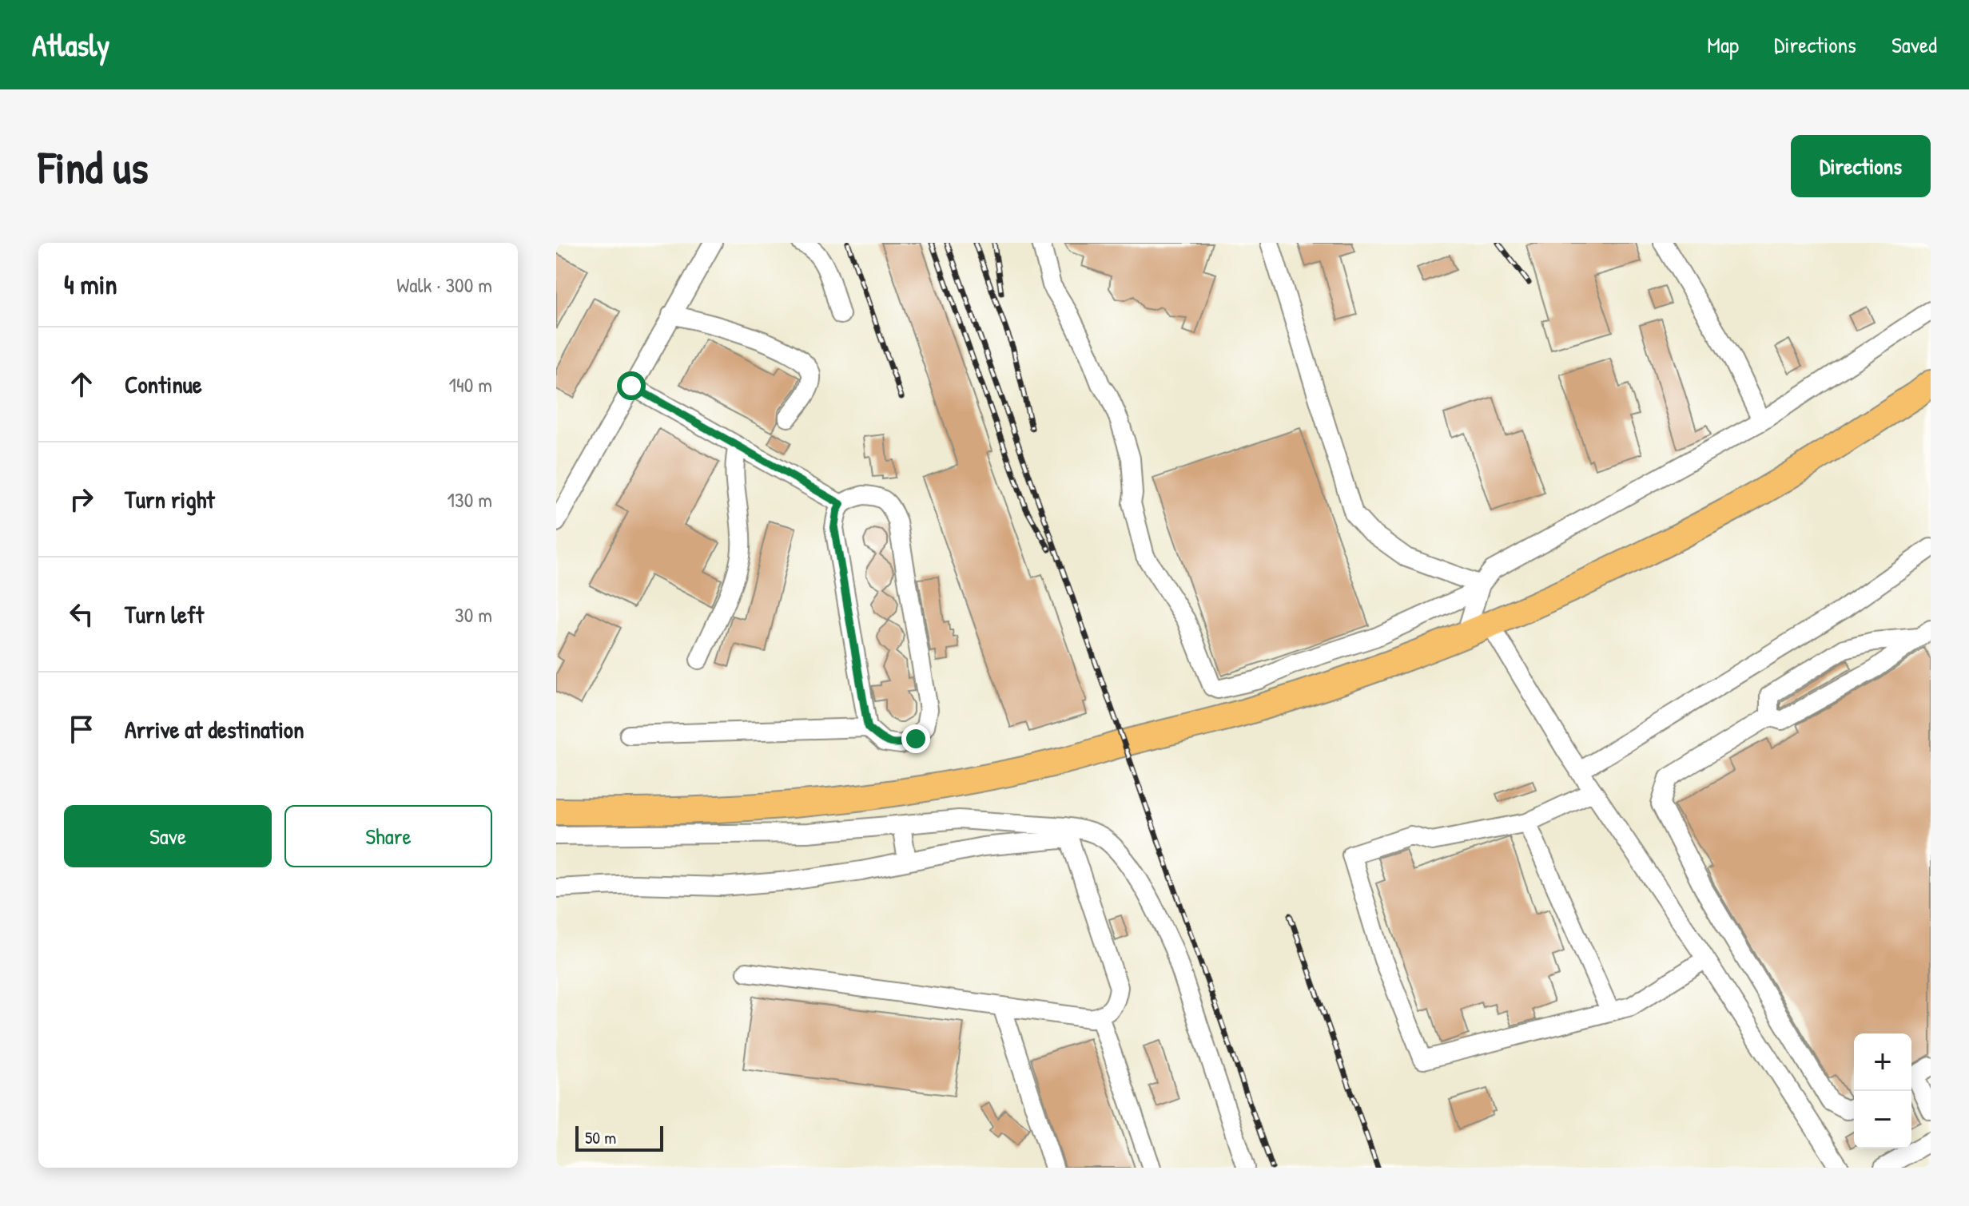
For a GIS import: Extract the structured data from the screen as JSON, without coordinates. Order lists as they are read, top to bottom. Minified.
{"scale_bar":"50 m","page":{"header":"Atlasly","nav":["Map","Directions","Saved"],"buttons":["Directions",["Save","Share"]],"title":"Find us","heading":["4 min","Walk · 300 m"],"list":[["Continue","140 m"],["Turn right","130 m"],["Turn left","30 m"],"Arrive at destination"],"map_buttons":["+","−"],"scale":"50 m"}}
